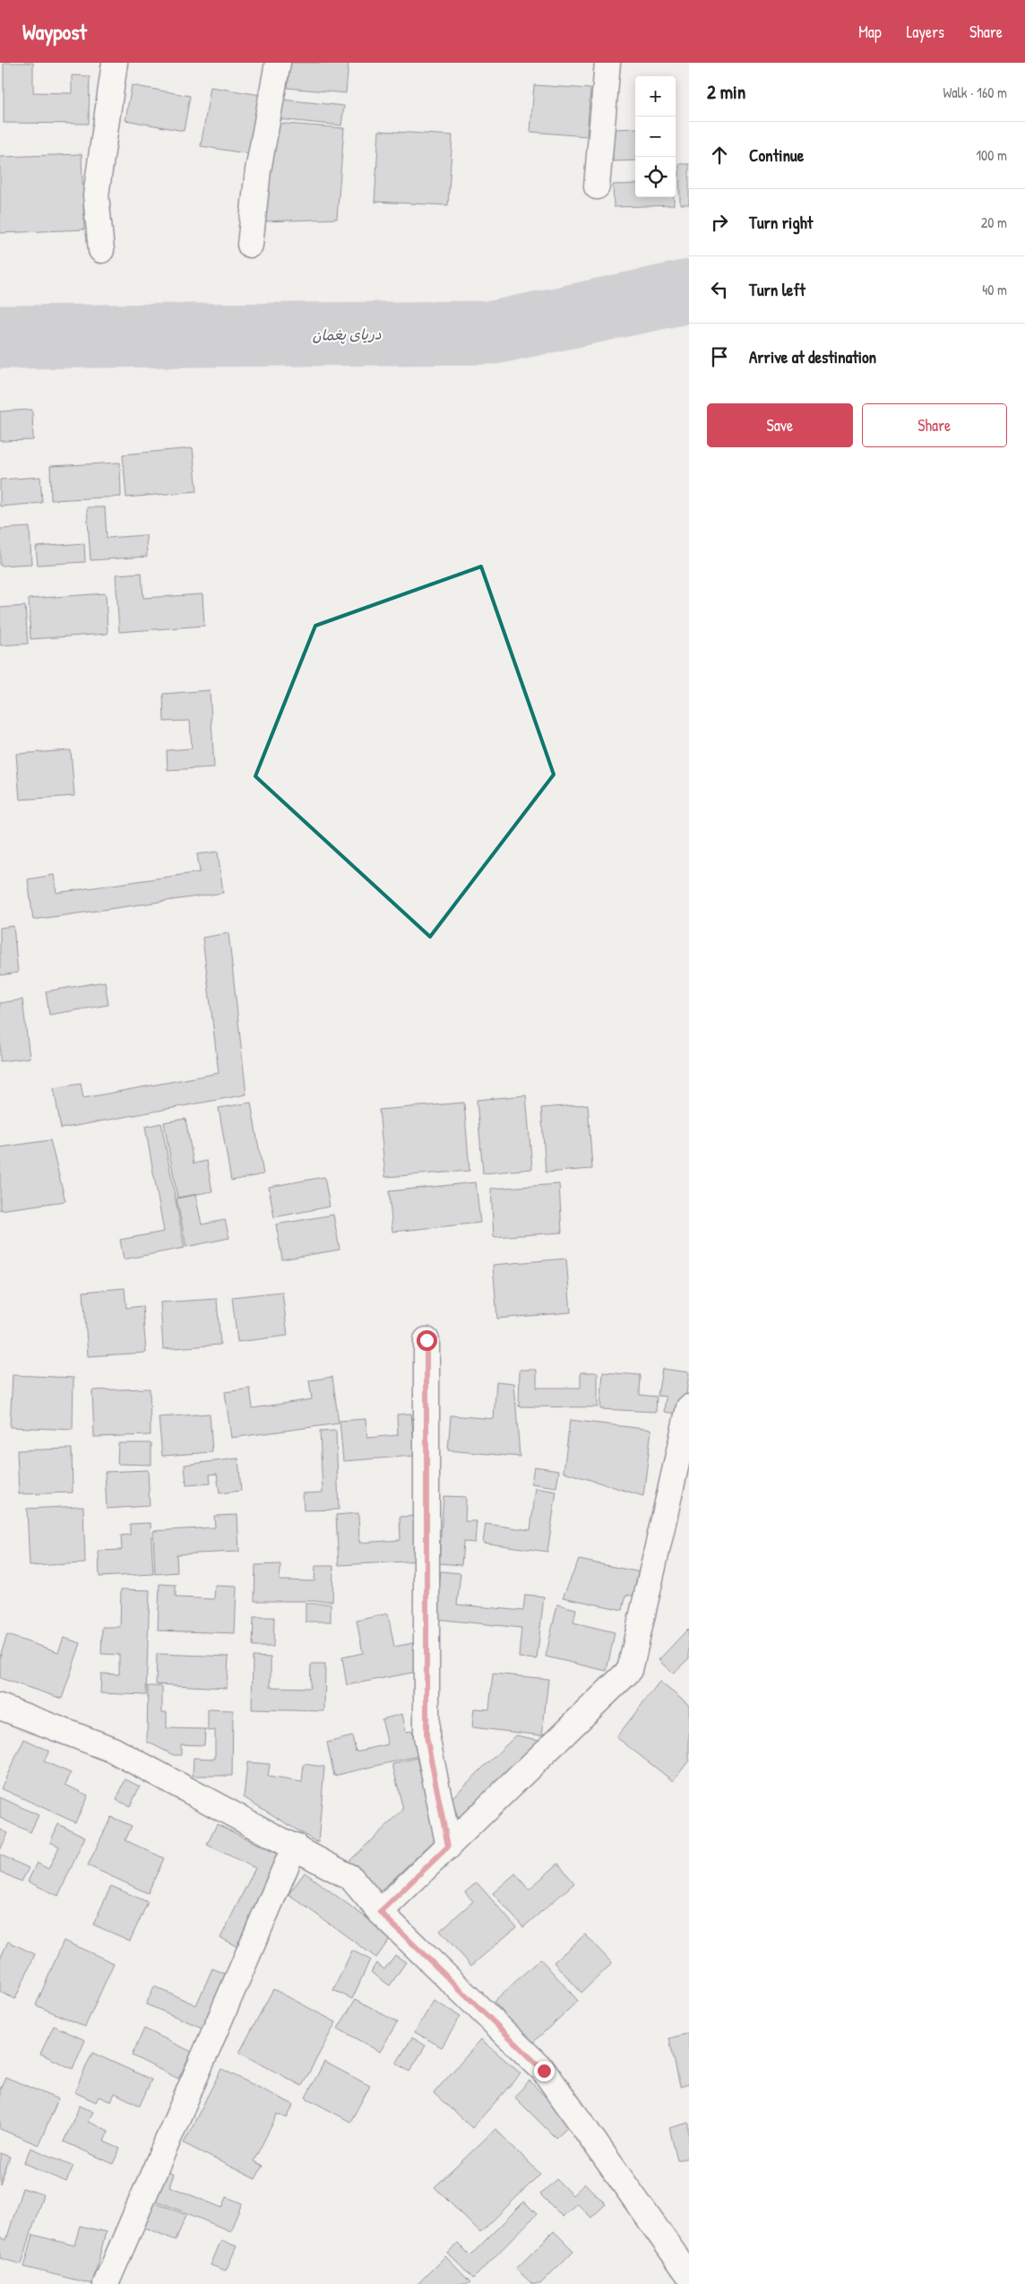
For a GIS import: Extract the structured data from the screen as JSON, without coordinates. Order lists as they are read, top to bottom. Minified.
{"water":["دریای پغمان"],"page":{"header":"Waypost","nav":["Map","Layers","Share"],"heading":["2 min","Walk · 160 m"],"map_buttons":["+","−"],"list":[["Continue","100 m"],["Turn right","20 m"],["Turn left","40 m"],"Arrive at destination"],"buttons":["Save","Share"]}}
